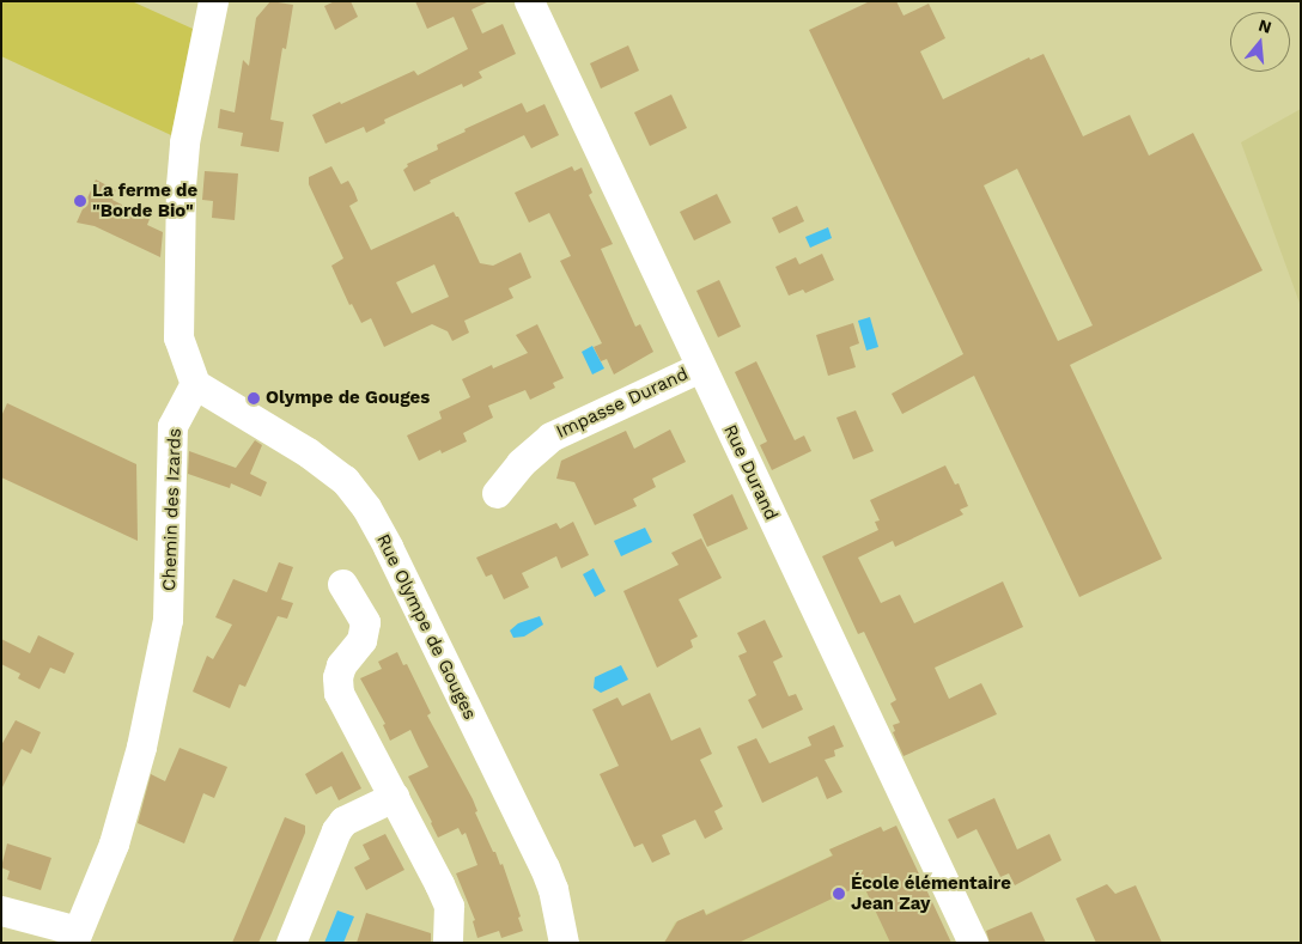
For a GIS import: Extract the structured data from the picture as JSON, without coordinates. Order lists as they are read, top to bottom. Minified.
{"streets":{"street":["Impasse Durand","Rue Durand","Chemin des Izards","Rue Olympe de Gouges"]},"crossings":[["Impasse Durand","Rue Durand"],["Chemin des Izards","Rue Olympe de Gouges"]],"places":["La ferme de \"Borde Bio\"","Olympe de Gouges","École élémentaire Jean Zay"],"north":"top"}
